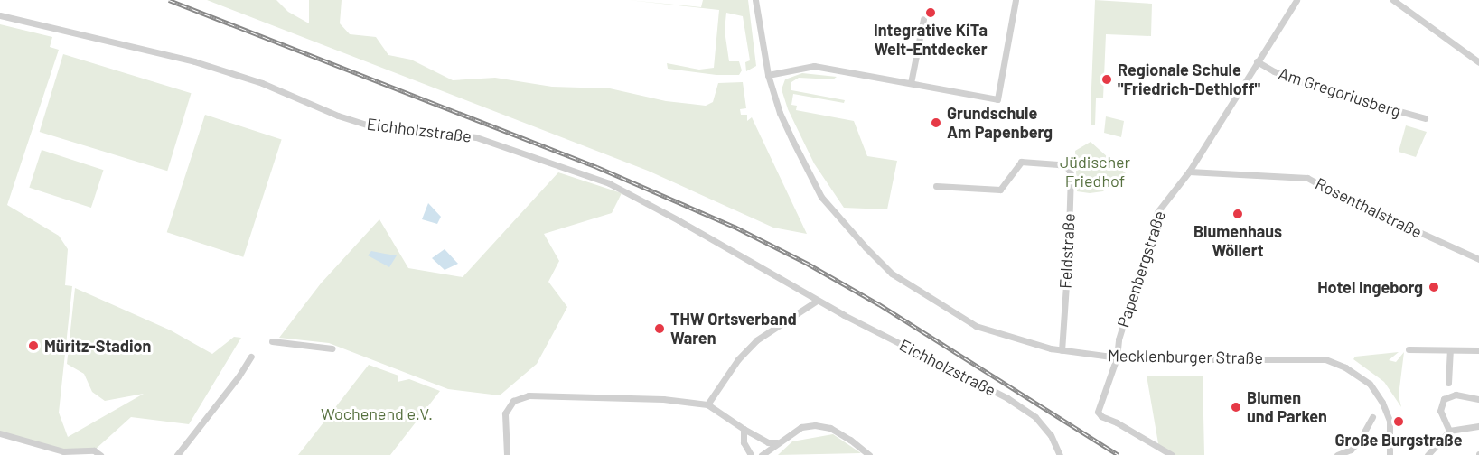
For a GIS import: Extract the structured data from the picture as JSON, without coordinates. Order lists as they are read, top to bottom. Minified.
{"streets":{"street":["Am Gregoriusberg","Eichholzstraße","Rosenthalstraße","Feldstraße","Papenbergstraße","Mecklenburger Straße"]},"crossings":[["Am Gregoriusberg","Papenbergstraße"],["Rosenthalstraße","Papenbergstraße"],["Feldstraße","Mecklenburger Straße"],["Papenbergstraße","Mecklenburger Straße"]],"parks":["Jüdischer Friedhof","Wochenend e.V."],"places":["Integrative KiTa Welt-Entdecker","Regionale Schule \"Friedrich-Dethloff\"","Grundschule Am Papenberg","Blumenhaus Wöllert","Hotel Ingeborg","THW Ortsverband Waren","Müritz-Stadion","Blumen und Parken","Große Burgstraße"]}
